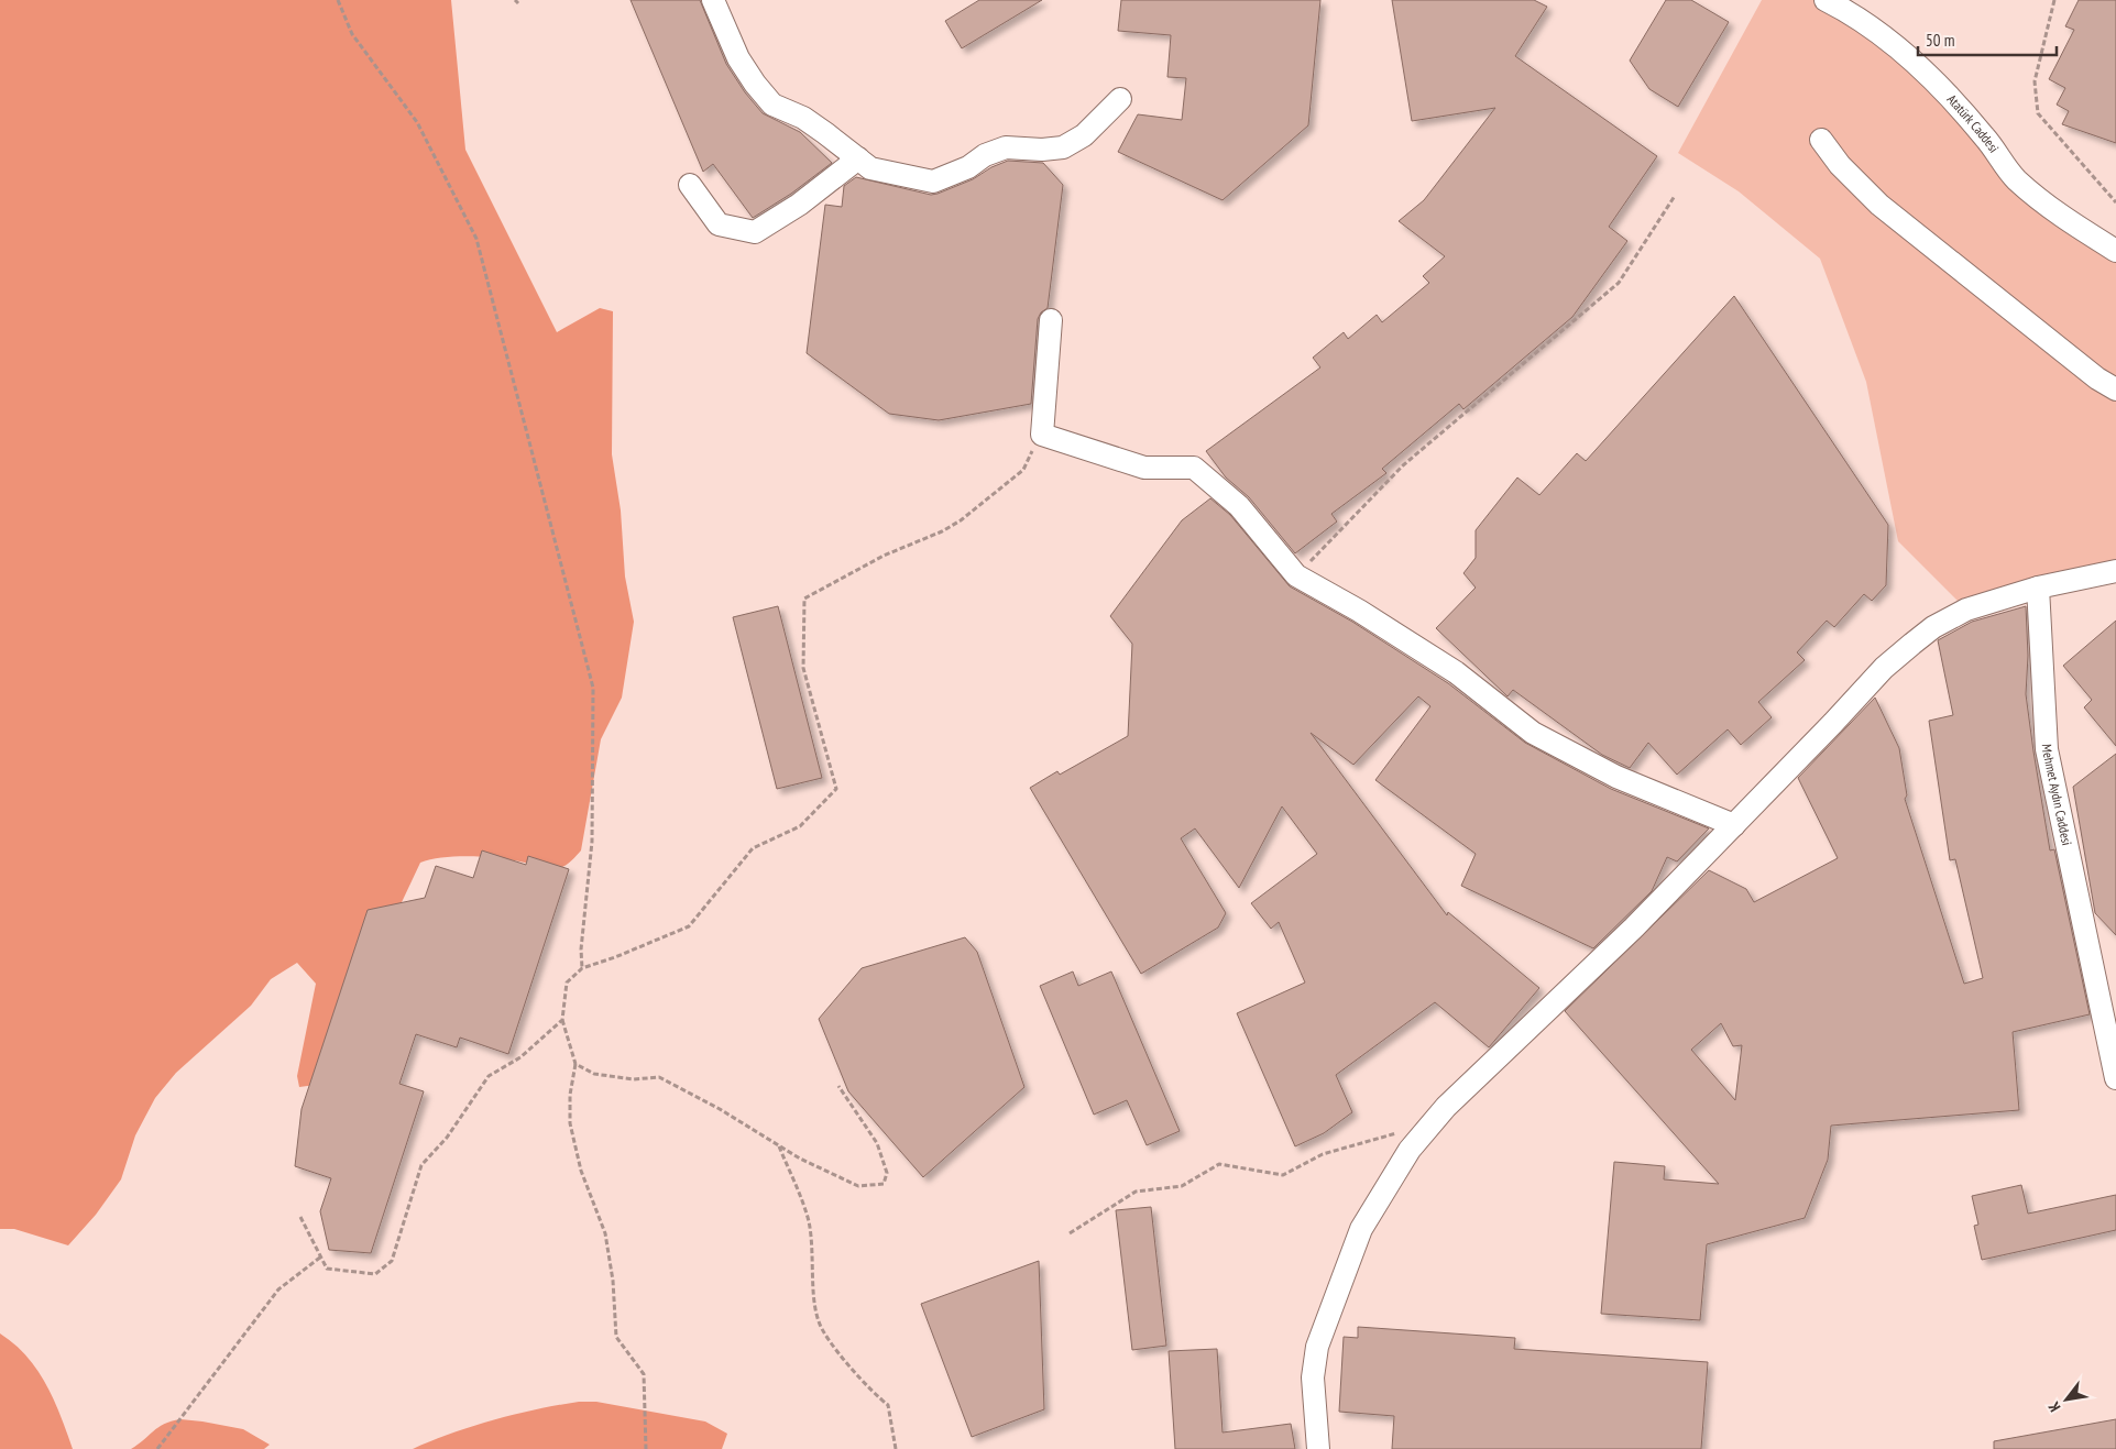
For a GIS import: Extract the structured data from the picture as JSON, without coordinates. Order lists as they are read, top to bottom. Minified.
{"streets":{"street":["Atatürk Caddesi","Mehmet Aydın Caddesi"]},"scale_bar":"50 m","north":"bottom left"}
